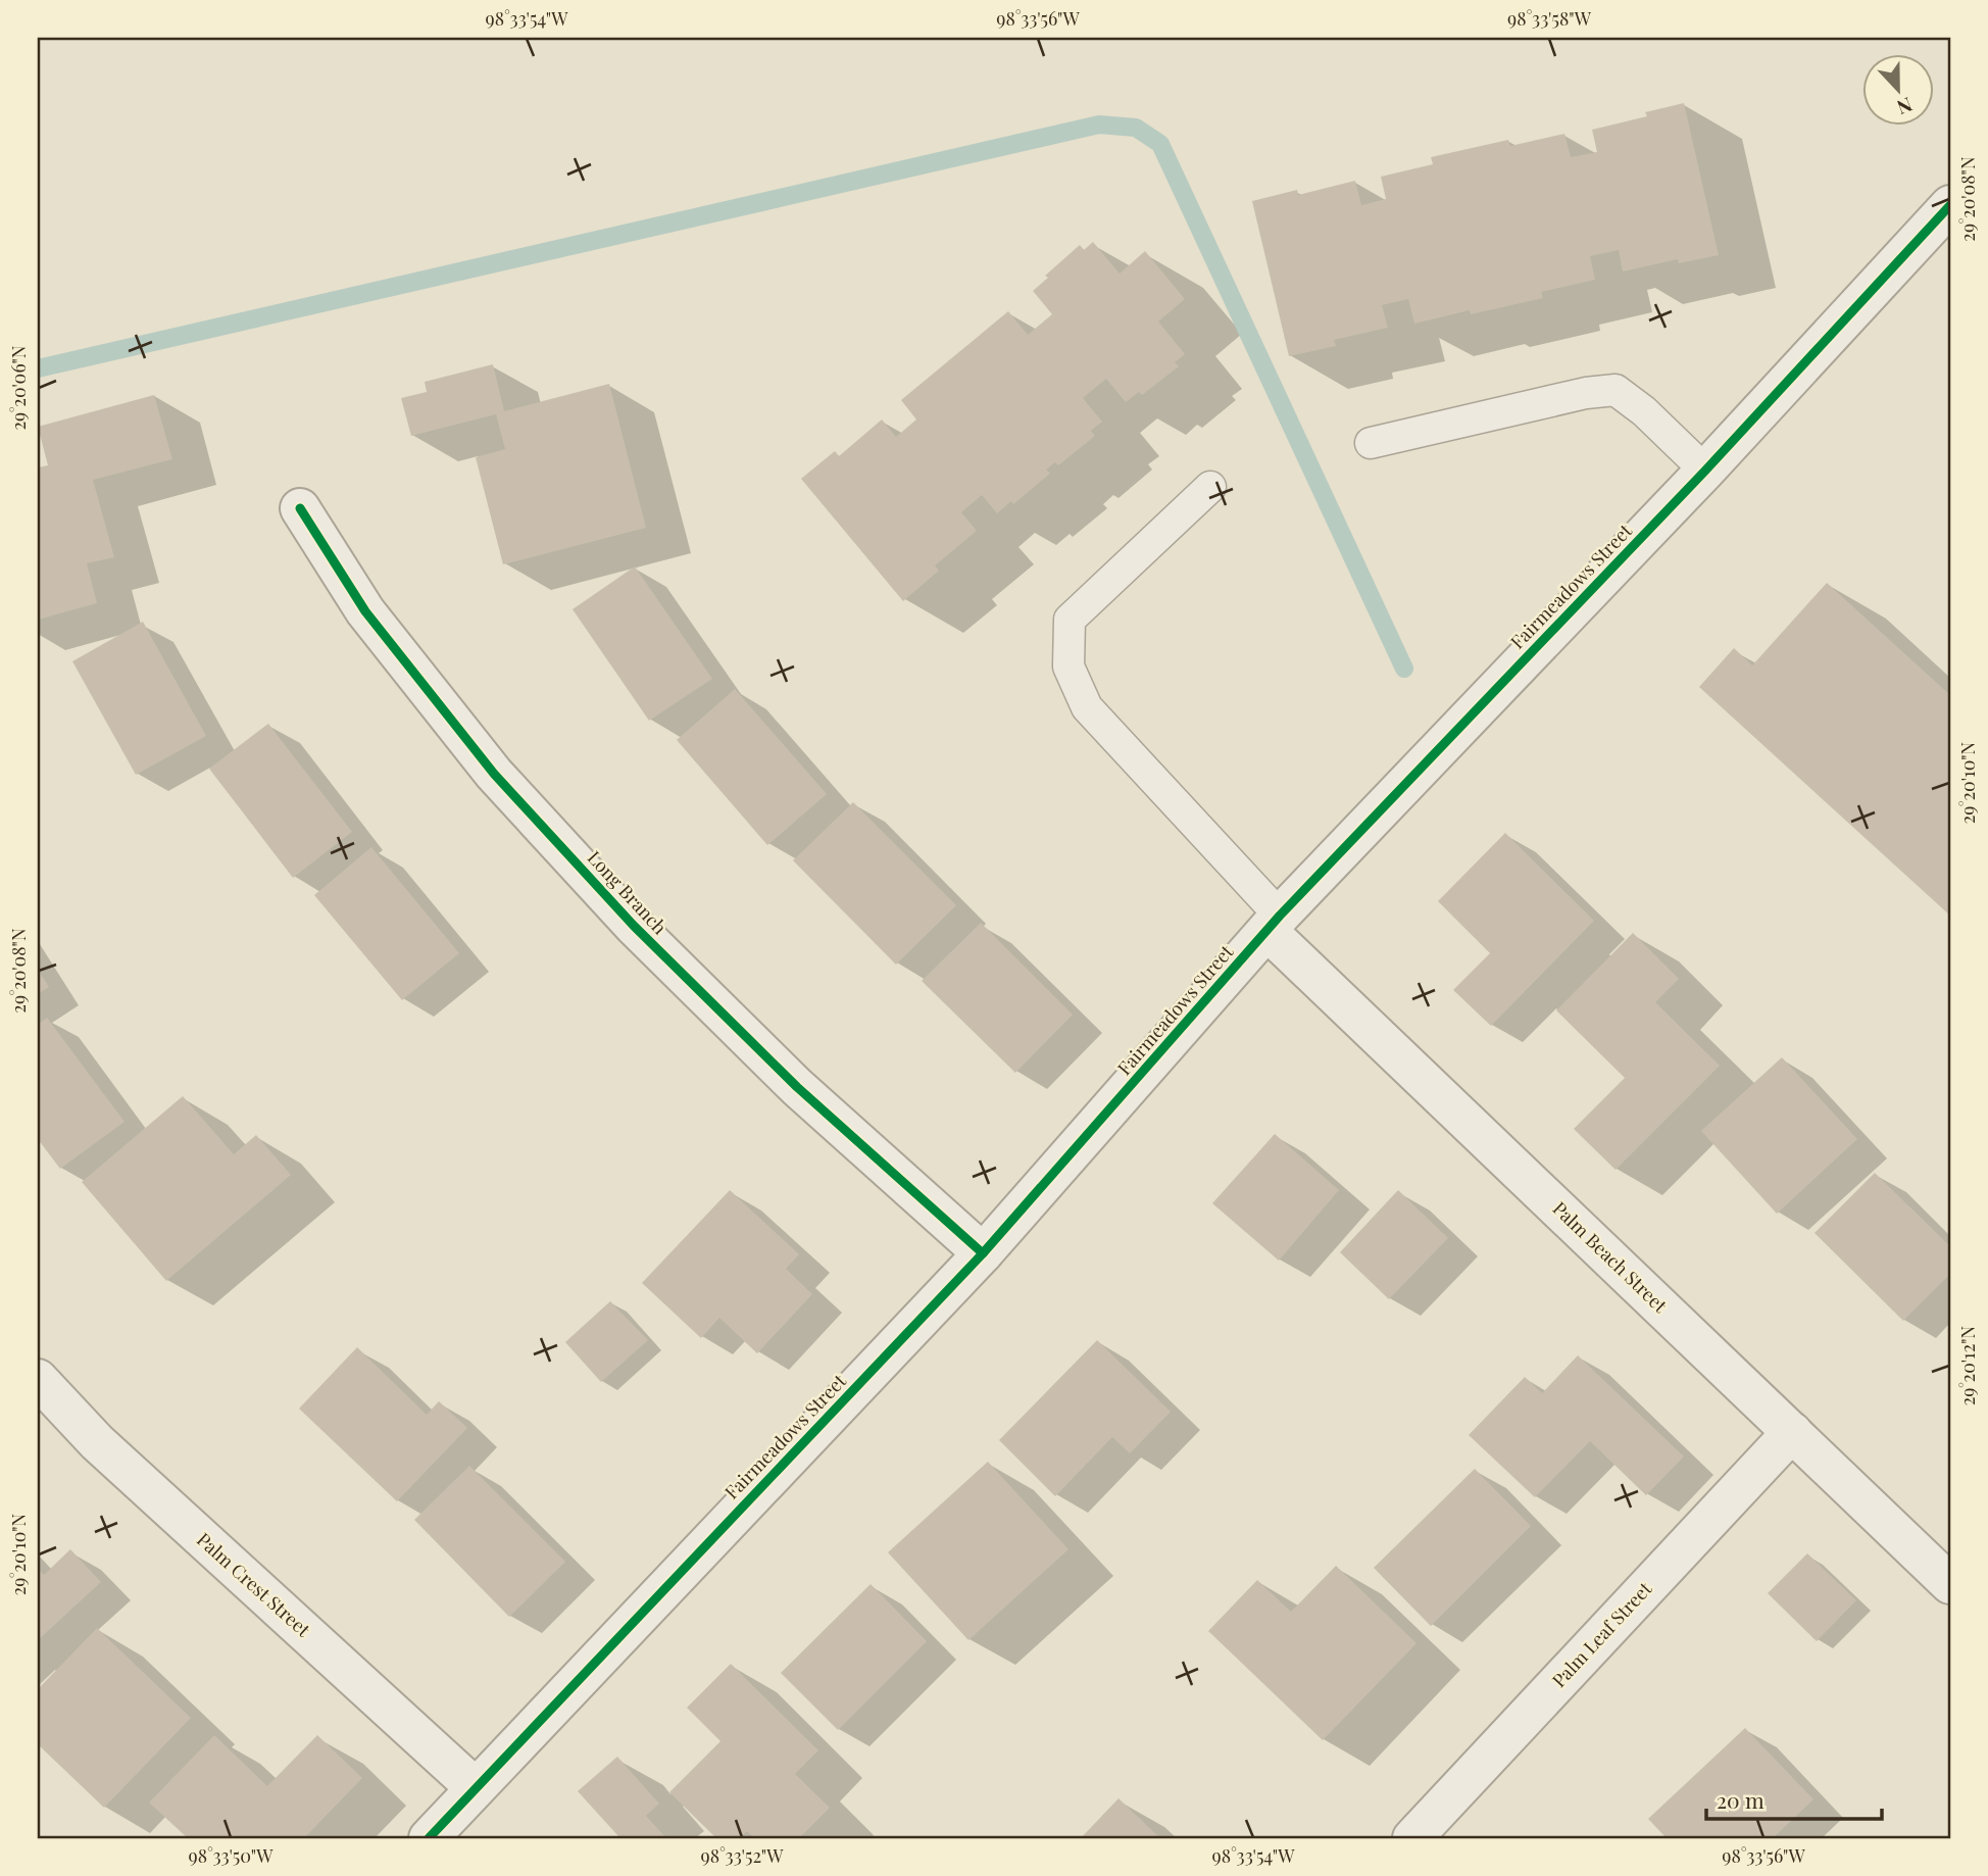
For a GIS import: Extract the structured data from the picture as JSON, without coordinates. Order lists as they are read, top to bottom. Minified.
{"streets":{"street":["Fairmeadows Street","Long Branch","Palm Beach Street","Palm Crest Street","Palm Leaf Street"]},"crossings":[["Fairmeadows Street","Long Branch"],["Fairmeadows Street","Palm Beach Street"],["Fairmeadows Street","Palm Crest Street"],["Palm Beach Street","Palm Leaf Street"]],"scale_bar":"20 m","north":"bottom","coordinates":["98°33'54\"W","98°33'56\"W","98°33'58\"W","29°20'08\"N","29°20'06\"N","29°20'10\"N","29°20'12\"N","98°33'50\"W","98°33'52\"W"]}
